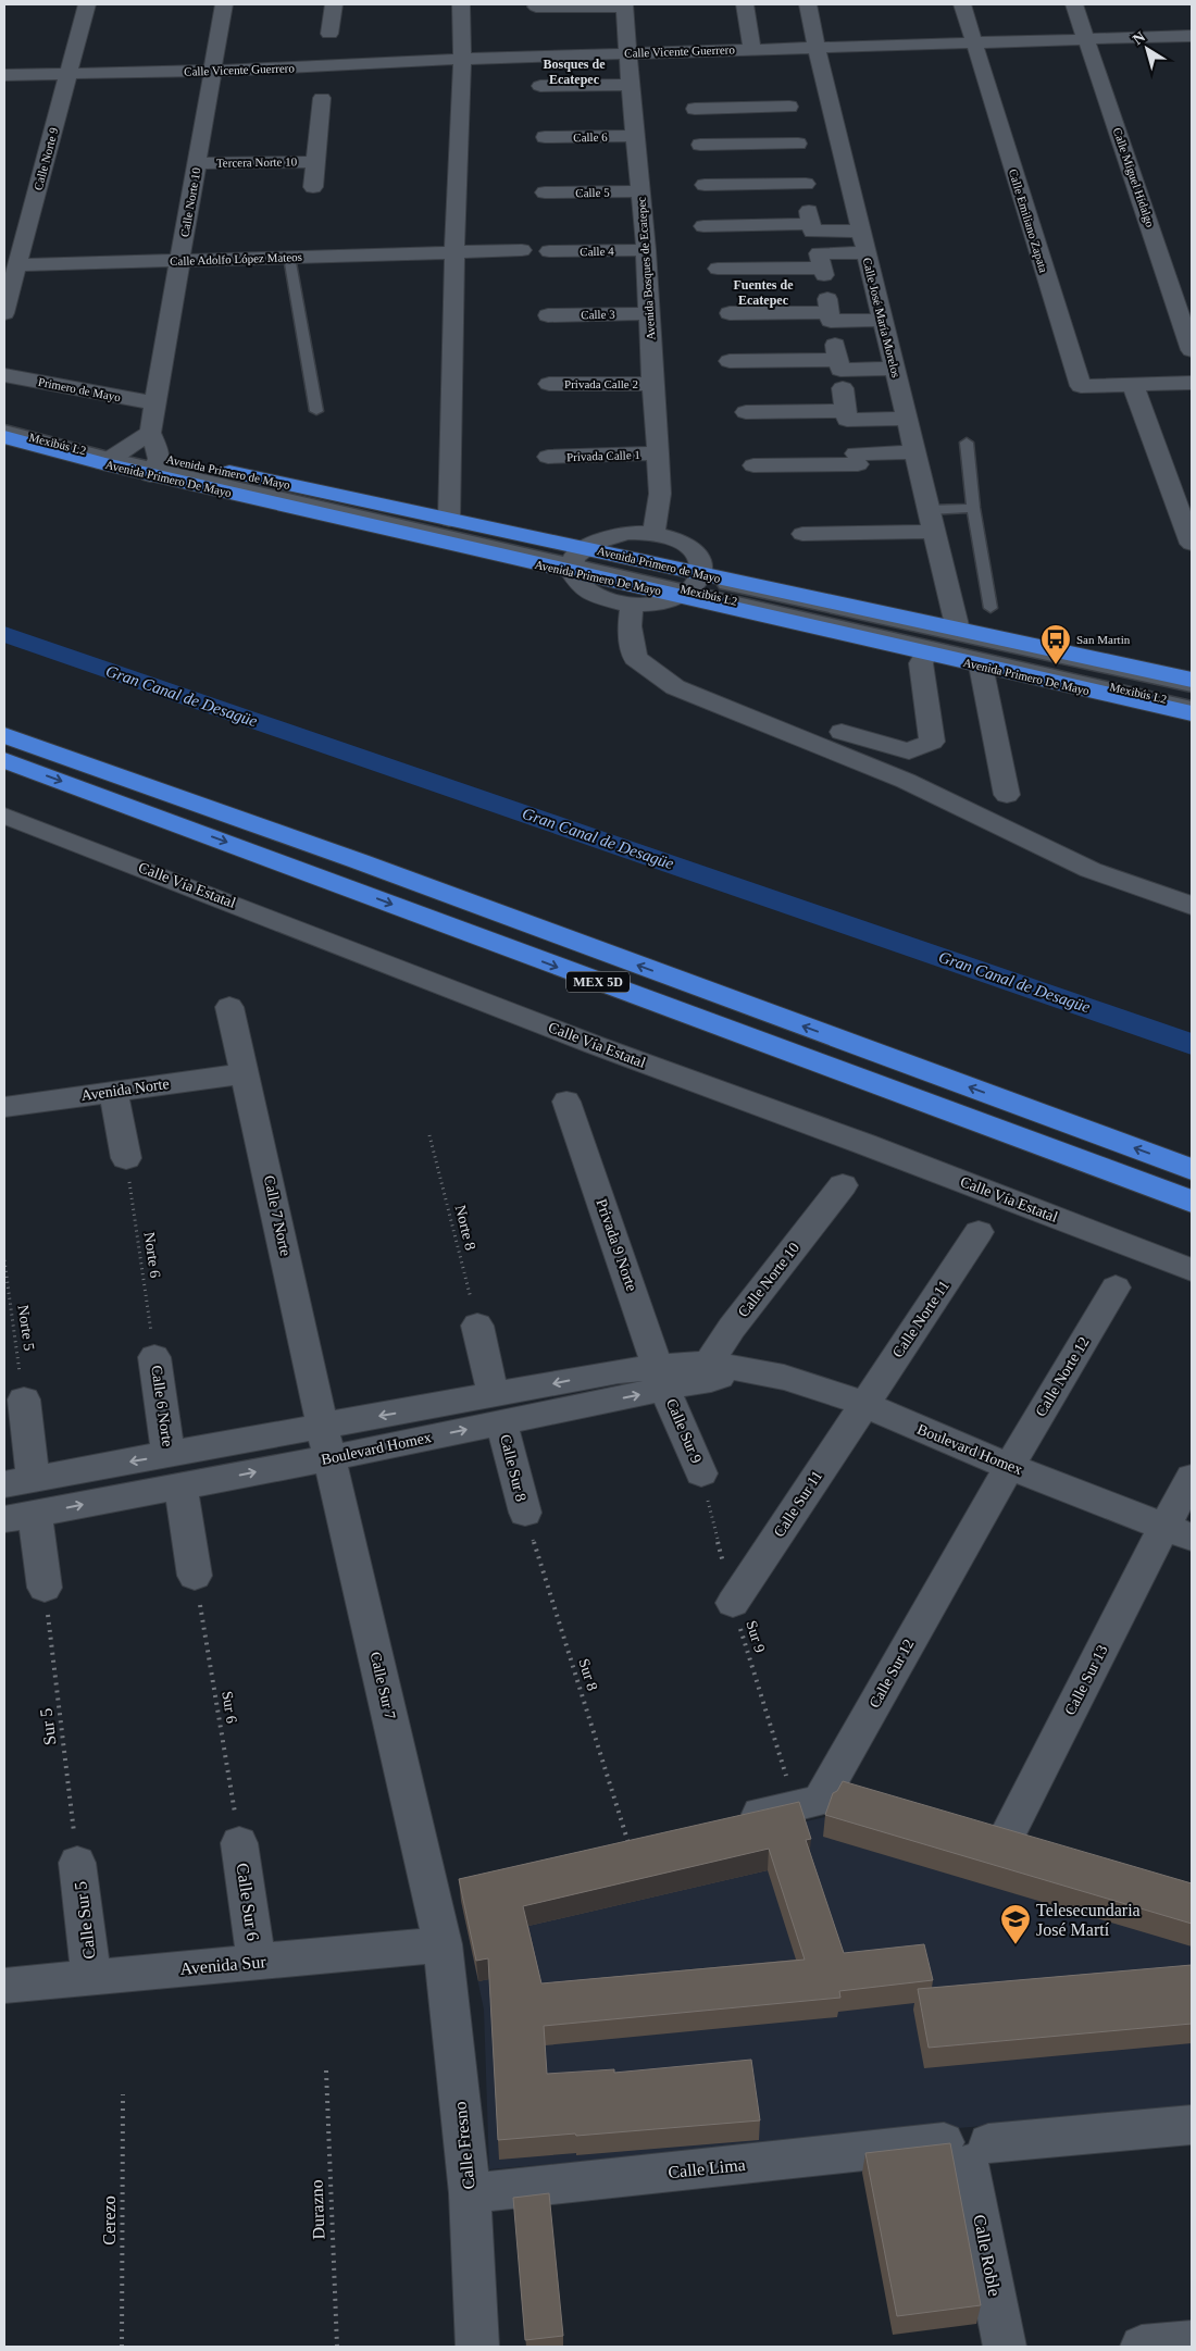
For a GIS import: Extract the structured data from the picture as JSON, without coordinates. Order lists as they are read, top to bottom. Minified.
{"streets":{"highway":["Avenida Primero de Mayo","Avenida Primero De Mayo","MEX 5D"],"street":["Calle Vicente Guerrero","Calle 6","Calle Norte 9","Tercera Norte 10","Calle Miguel Hidalgo","Calle 5","Calle Norte 10","Calle Emiliano Zapata","Calle 4","Calle Adolfo López Mateos","Avenida Bosques de Ecatepec","Calle 3","Calle José María Morelos","Privada Calle 2","Primero de Mayo","Privada Calle 1","Calle Vía Estatal","Avenida Norte","Calle 7 Norte","Privada 9 Norte","Calle Norte 11","Calle Norte 12","Calle 6 Norte","Calle Sur 9","Boulevard Homex","Calle Sur 8","Calle Sur 11","Calle Sur 12","Calle Sur 13","Calle Sur 7","Calle Sur 6","Calle Sur 5","Avenida Sur","Calle Fresno","Calle Lima","Calle Roble"],"lane":["Mexibús L2"],"path":["Norte 8","Norte 6","Norte 5","Sur 9","Sur 8","Sur 6","Sur 5","Durazno","Cerezo"]},"crossings":[["Calle Vicente Guerrero","Calle Norte 9"],["Calle Vicente Guerrero","Calle Miguel Hidalgo"],["Calle Vicente Guerrero","Calle Norte 10"],["Calle Vicente Guerrero","Calle Emiliano Zapata"],["Calle Vicente Guerrero","Avenida Bosques de Ecatepec"],["Calle Vicente Guerrero","Calle José María Morelos"],["Calle 6","Avenida Bosques de Ecatepec"],["Calle Norte 9","Calle Adolfo López Mateos"],["Tercera Norte 10","Calle Norte 10"],["Calle 5","Avenida Bosques de Ecatepec"],["Calle Norte 10","Calle Adolfo López Mateos"],["Calle Norte 10","Primero de Mayo"],["Calle Norte 10","Boulevard Homex"],["Calle 4","Avenida Bosques de Ecatepec"],["Avenida Bosques de Ecatepec","Calle 3"],["Avenida Bosques de Ecatepec","Privada Calle 2"],["Avenida Bosques de Ecatepec","Privada Calle 1"],["Calle José María Morelos","Avenida Primero de Mayo"],["Mexibús L2","Avenida Primero de Mayo"],["Mexibús L2","Avenida Primero De Mayo"],["Avenida Primero de Mayo","Avenida Primero De Mayo"],["Avenida Norte","Calle 7 Norte"],["Calle 7 Norte","Boulevard Homex"],["Calle 7 Norte","Calle Sur 7"],["Norte 8","Calle Sur 8"],["Privada 9 Norte","Calle Sur 9"],["Privada 9 Norte","Boulevard Homex"],["Norte 6","Calle 6 Norte"],["Calle Norte 11","Boulevard Homex"],["Calle Norte 11","Calle Sur 11"],["Calle Norte 12","Boulevard Homex"],["Calle Norte 12","Calle Sur 12"],["Calle 6 Norte","Boulevard Homex"],["Calle Sur 9","Boulevard Homex"],["Calle Sur 9","Sur 9"],["Boulevard Homex","Calle Sur 8"],["Boulevard Homex","Calle Sur 11"],["Boulevard Homex","Calle Sur 12"],["Boulevard Homex","Calle Sur 13"],["Boulevard Homex","Calle Sur 7"],["Calle Sur 8","Sur 8"],["Calle Sur 11","Sur 9"],["Sur 9","Calle Sur 12"],["Calle Sur 7","Avenida Sur"],["Calle Sur 7","Calle Fresno"],["Sur 6","Calle Sur 6"],["Sur 5","Calle Sur 5"],["Calle Sur 6","Avenida Sur"],["Calle Sur 5","Avenida Sur"],["Avenida Sur","Calle Fresno"],["Calle Fresno","Calle Lima"],["Calle Lima","Calle Roble"]],"districts":["Bosques de Ecatepec","Fuentes de Ecatepec"],"water":["Gran Canal de Desagüe"],"places":{"bus stop":["San Martin"],"school or university":["Telesecundaria José Martí"]},"north":"top left"}
